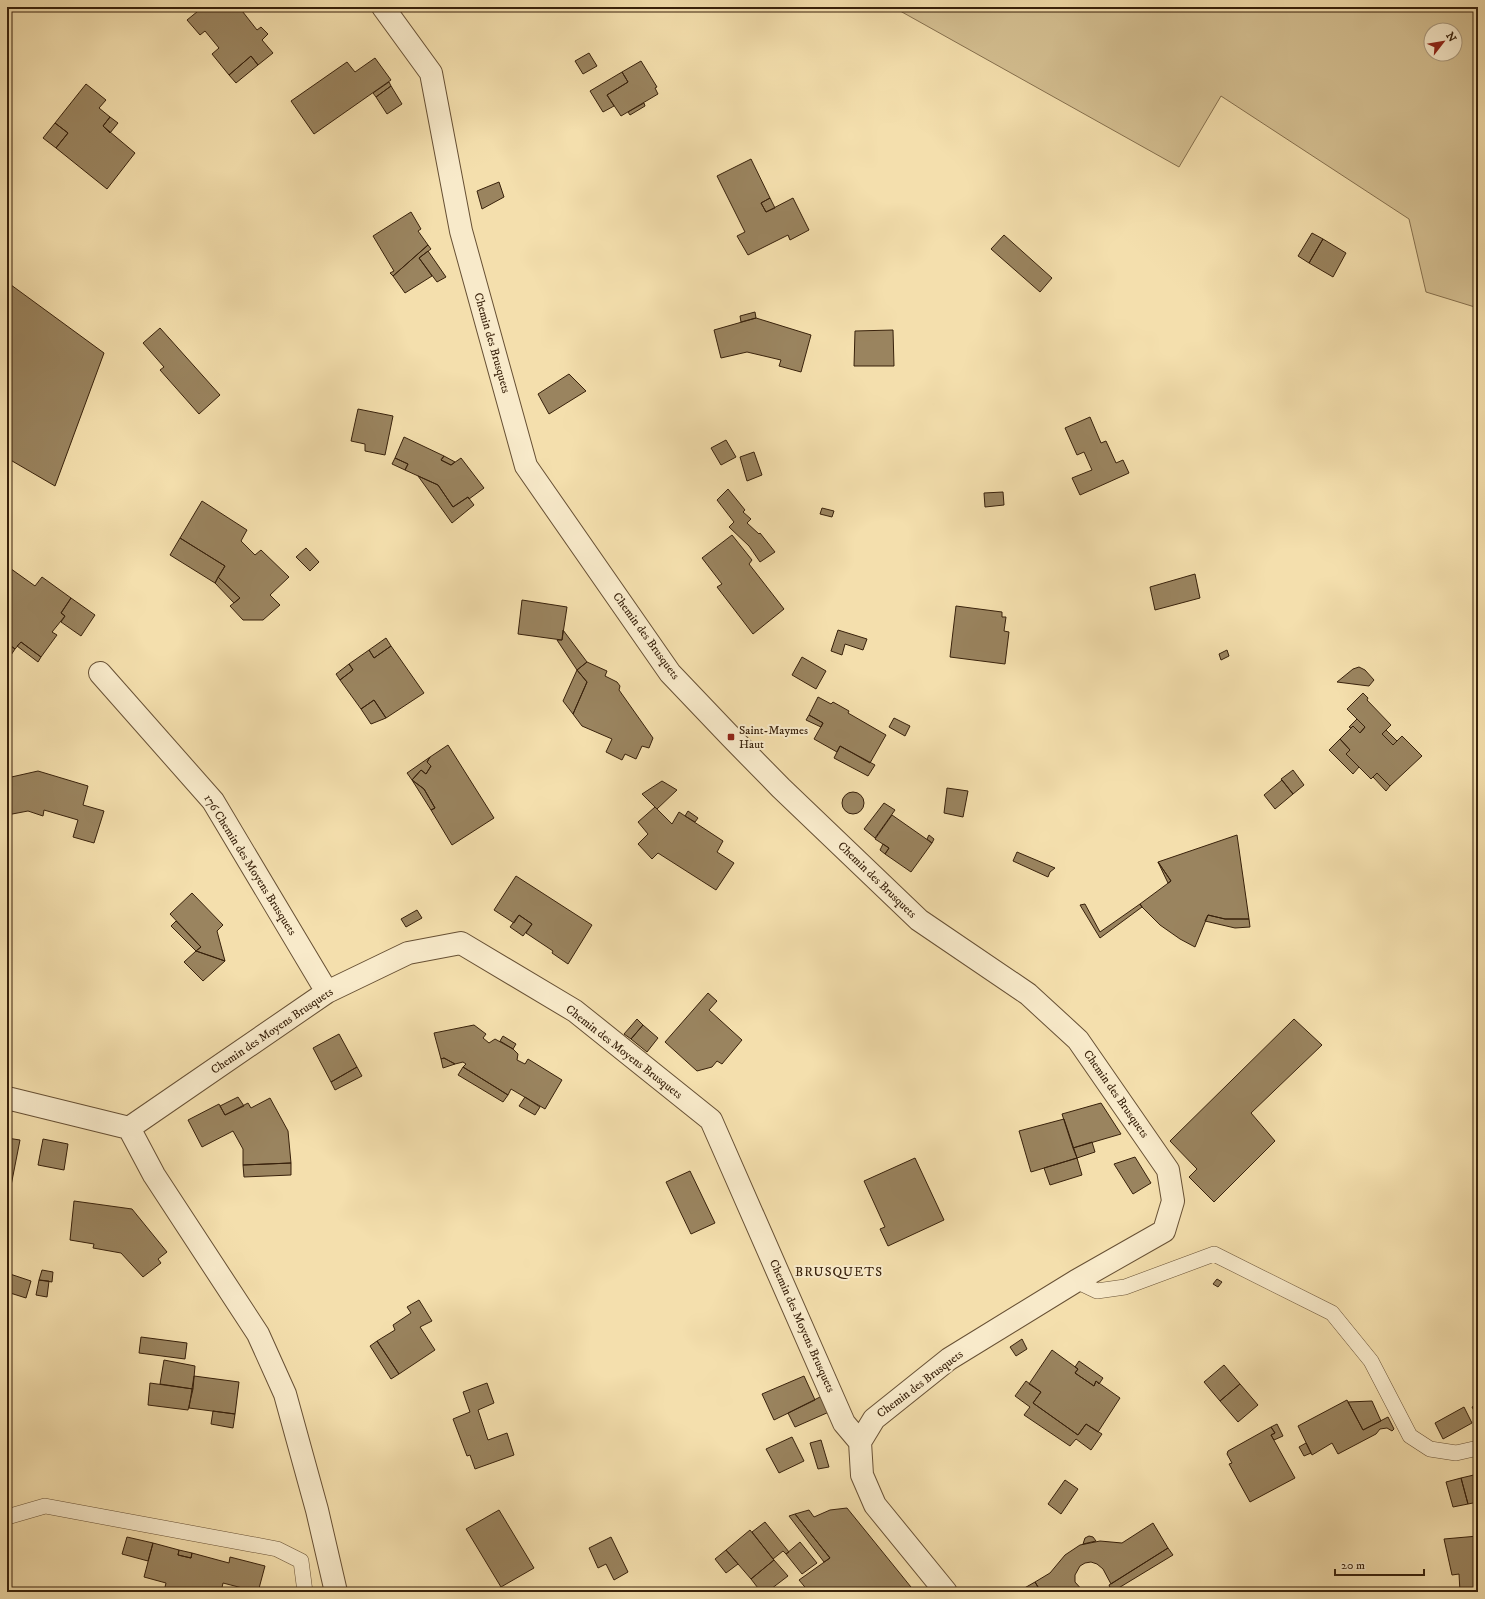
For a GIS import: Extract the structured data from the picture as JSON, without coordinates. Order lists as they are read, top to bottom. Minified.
{"streets":{"street":["Chemin des Brusquets","176 Chemin des Moyens Brusquets","Chemin des Moyens Brusquets"]},"crossings":[["Chemin des Brusquets","Chemin des Moyens Brusquets"],["176 Chemin des Moyens Brusquets","Chemin des Moyens Brusquets"]],"districts":["BRUSQUETS"],"places":{"transit":["Saint-Maymes Haut"]},"scale_bar":"20 m","north":"top right"}
